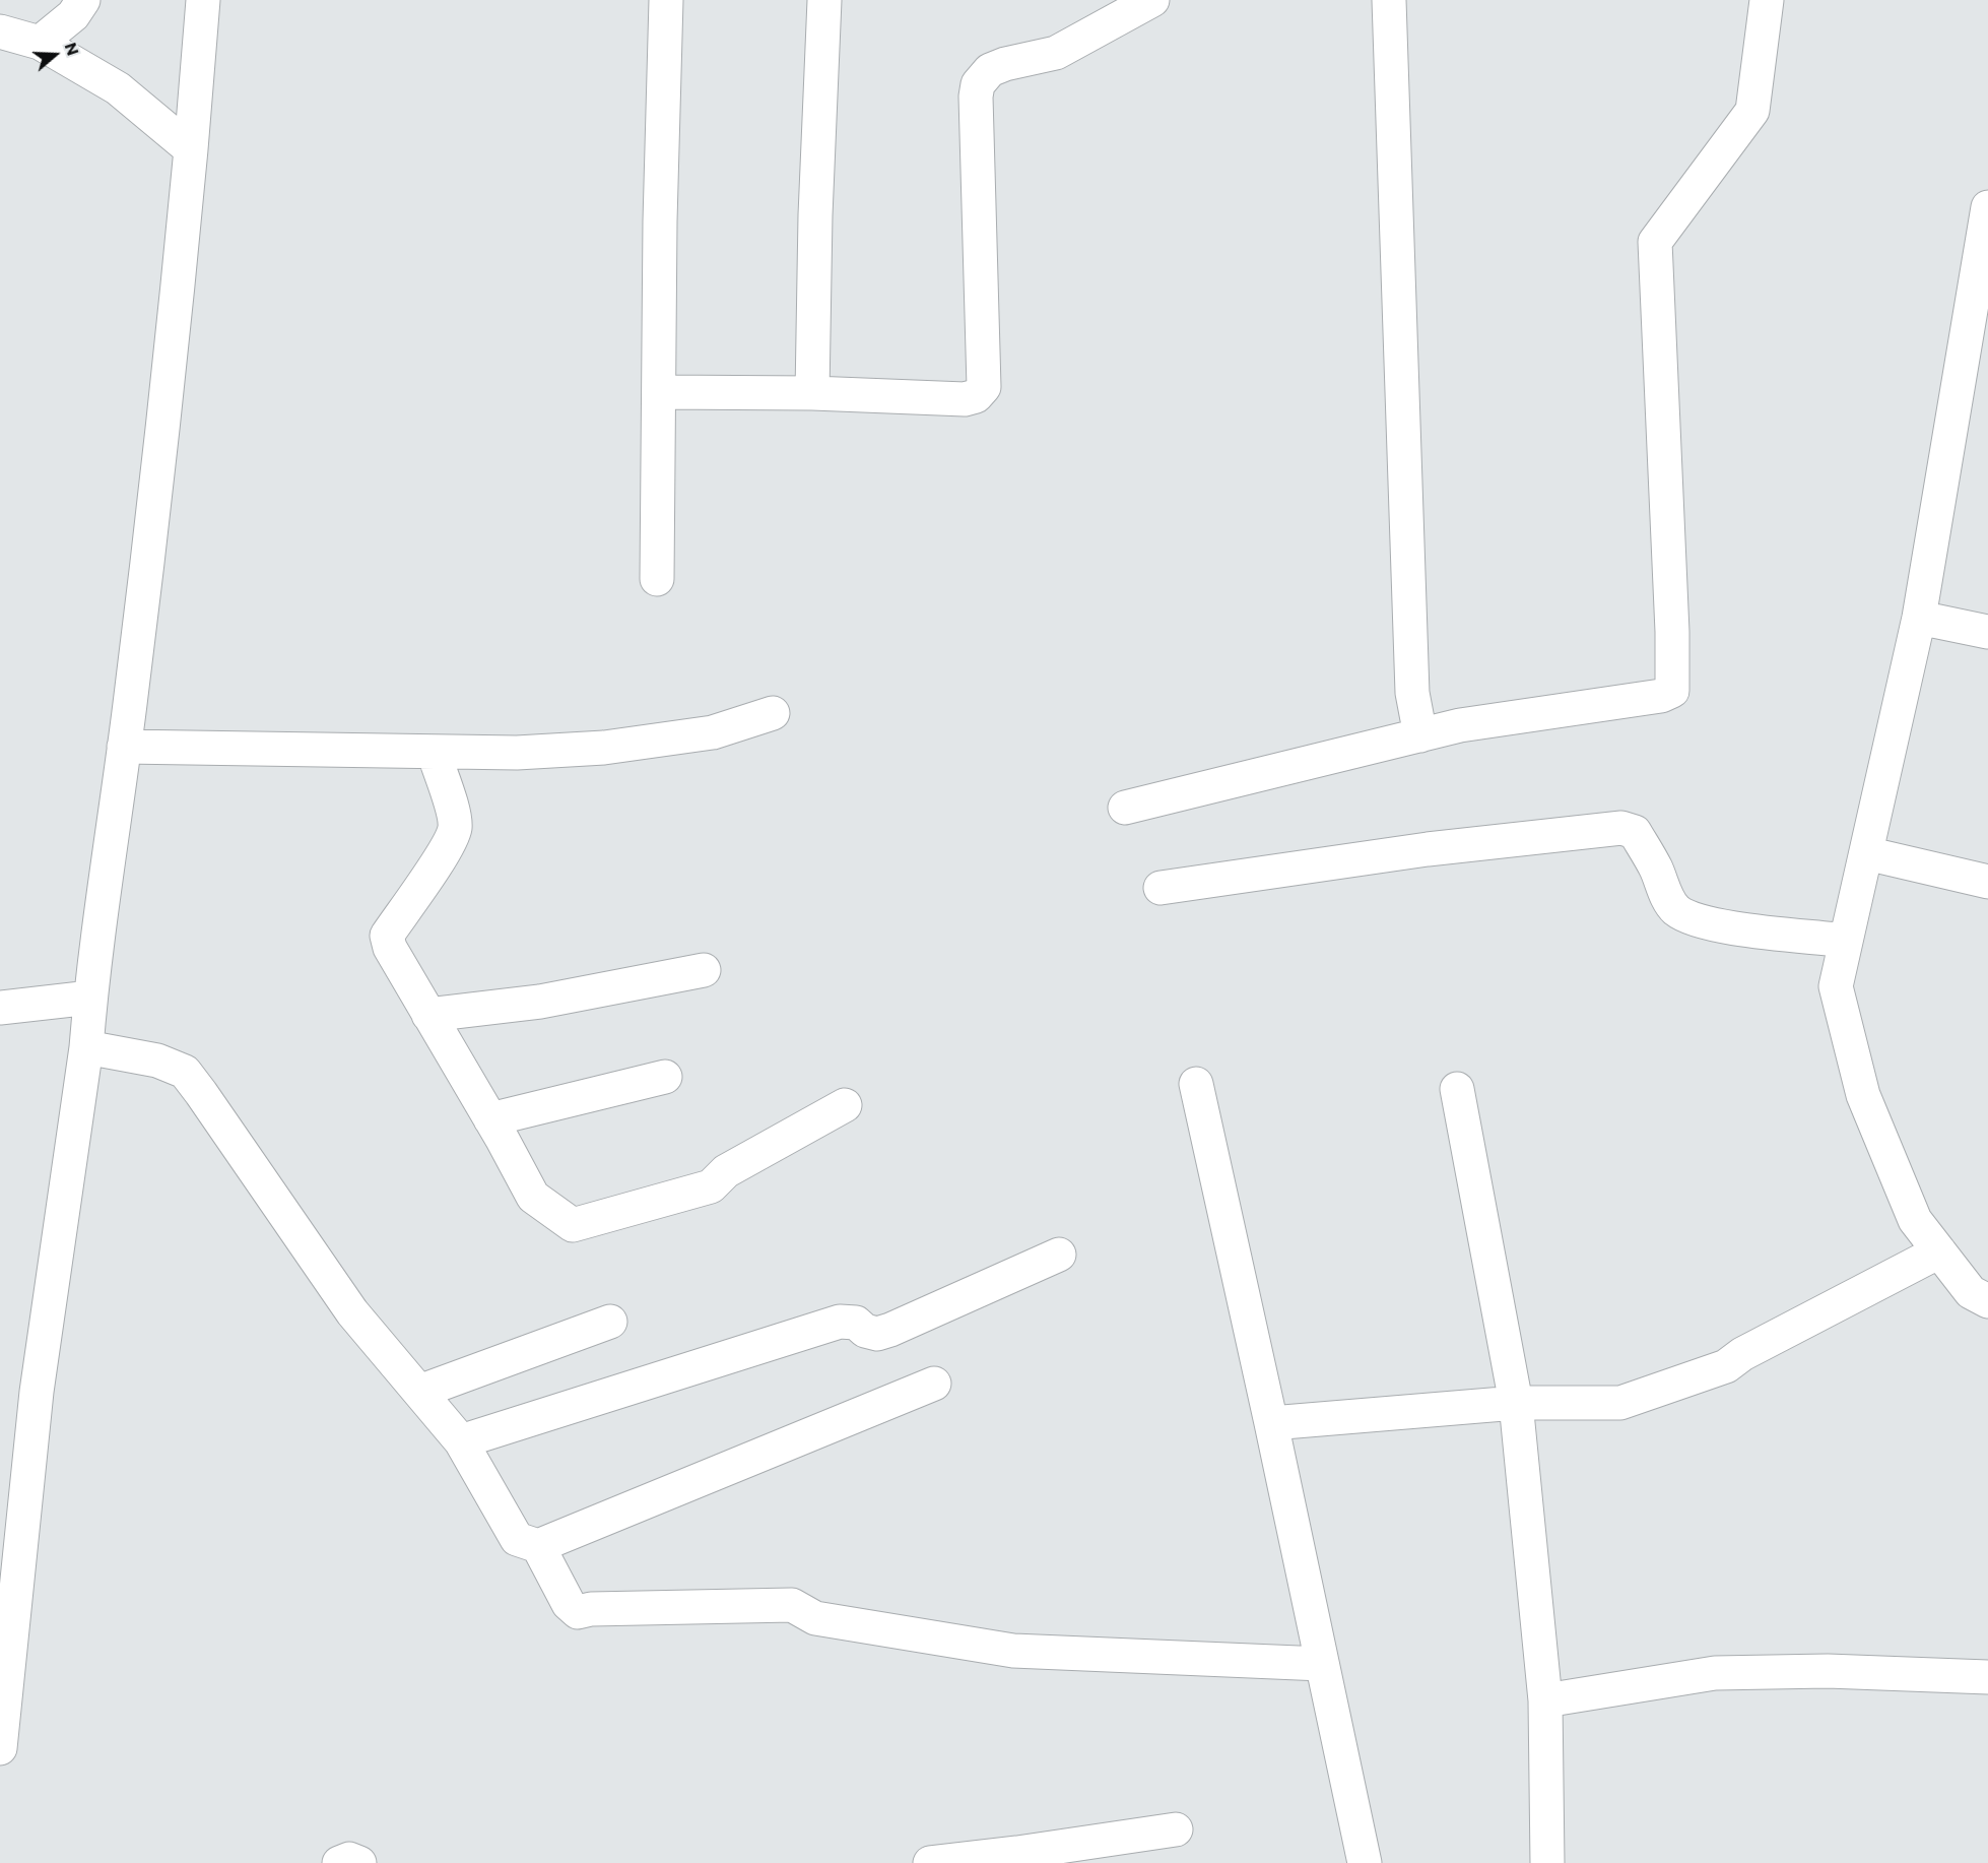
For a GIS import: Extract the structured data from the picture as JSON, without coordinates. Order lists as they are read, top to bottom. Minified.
{"north":"right"}
